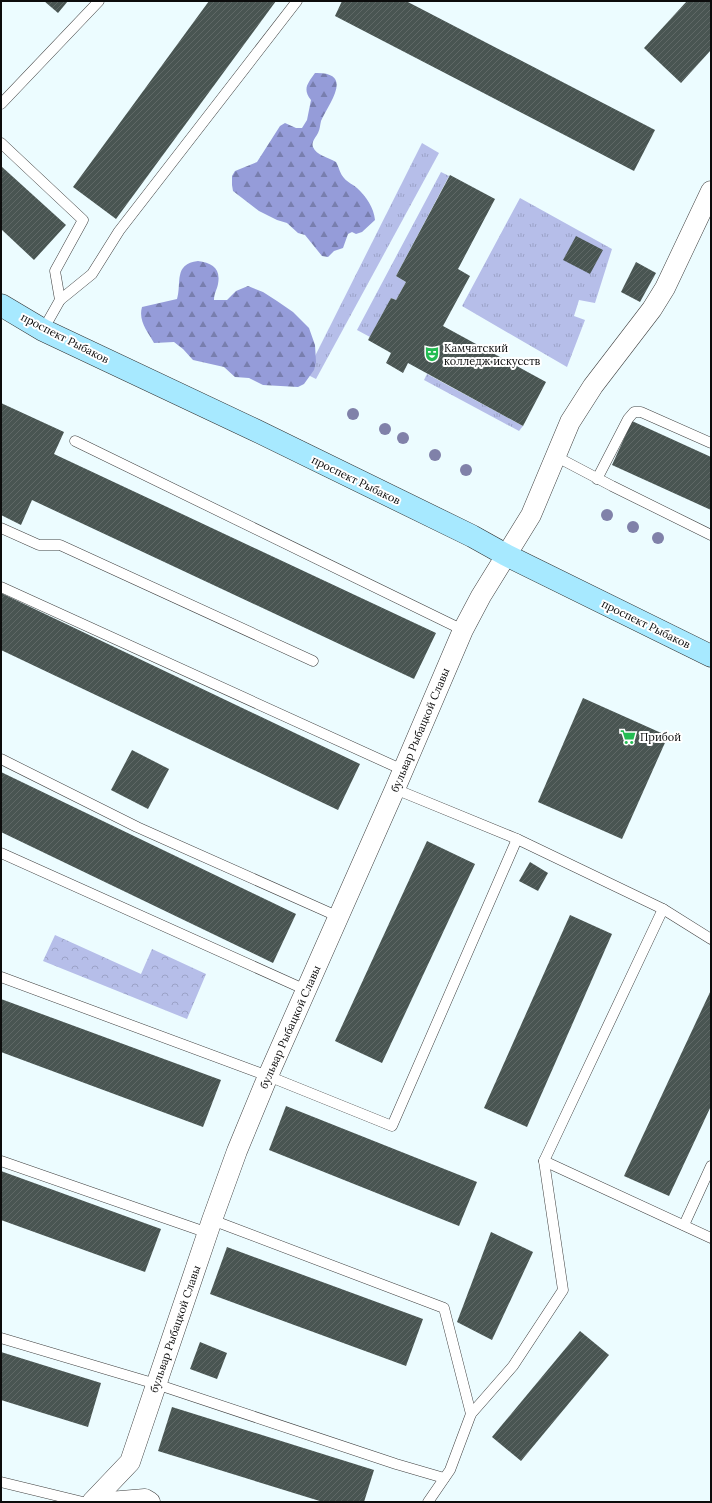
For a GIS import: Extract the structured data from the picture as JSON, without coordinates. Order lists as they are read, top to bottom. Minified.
{"streets":{"main road":["проспект Рыбаков"],"street":["бульвар Рыбацкой Славы"]},"crossings":[["проспект Рыбаков","бульвар Рыбацкой Славы"]],"places":{"theatre":["Камчатский колледж искусств"],"supermarket":["Прибой"]}}
